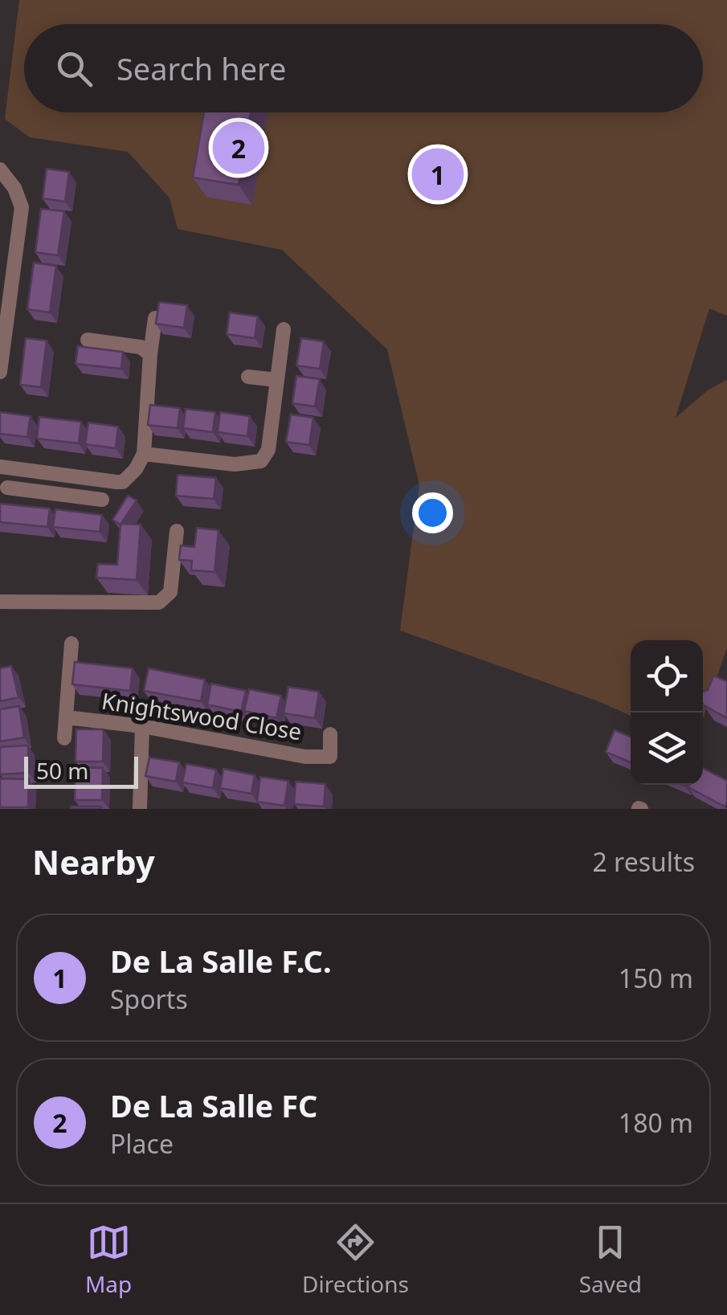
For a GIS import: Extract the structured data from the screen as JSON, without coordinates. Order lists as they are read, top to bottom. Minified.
{"streets":{"street":["Knightswood Close"]},"scale_bar":"50 m","page":{"search":"Search here","pins":["2","1"],"scale":"50 m","heading":["Nearby","2 results"],"list":[{"mark":"1","name":"De La Salle F.C.","note":"Sports","value":"150 m"},{"mark":"2","name":"De La Salle FC","note":"Place","value":"180 m"}],"nav":["Map","Directions","Saved"]}}
